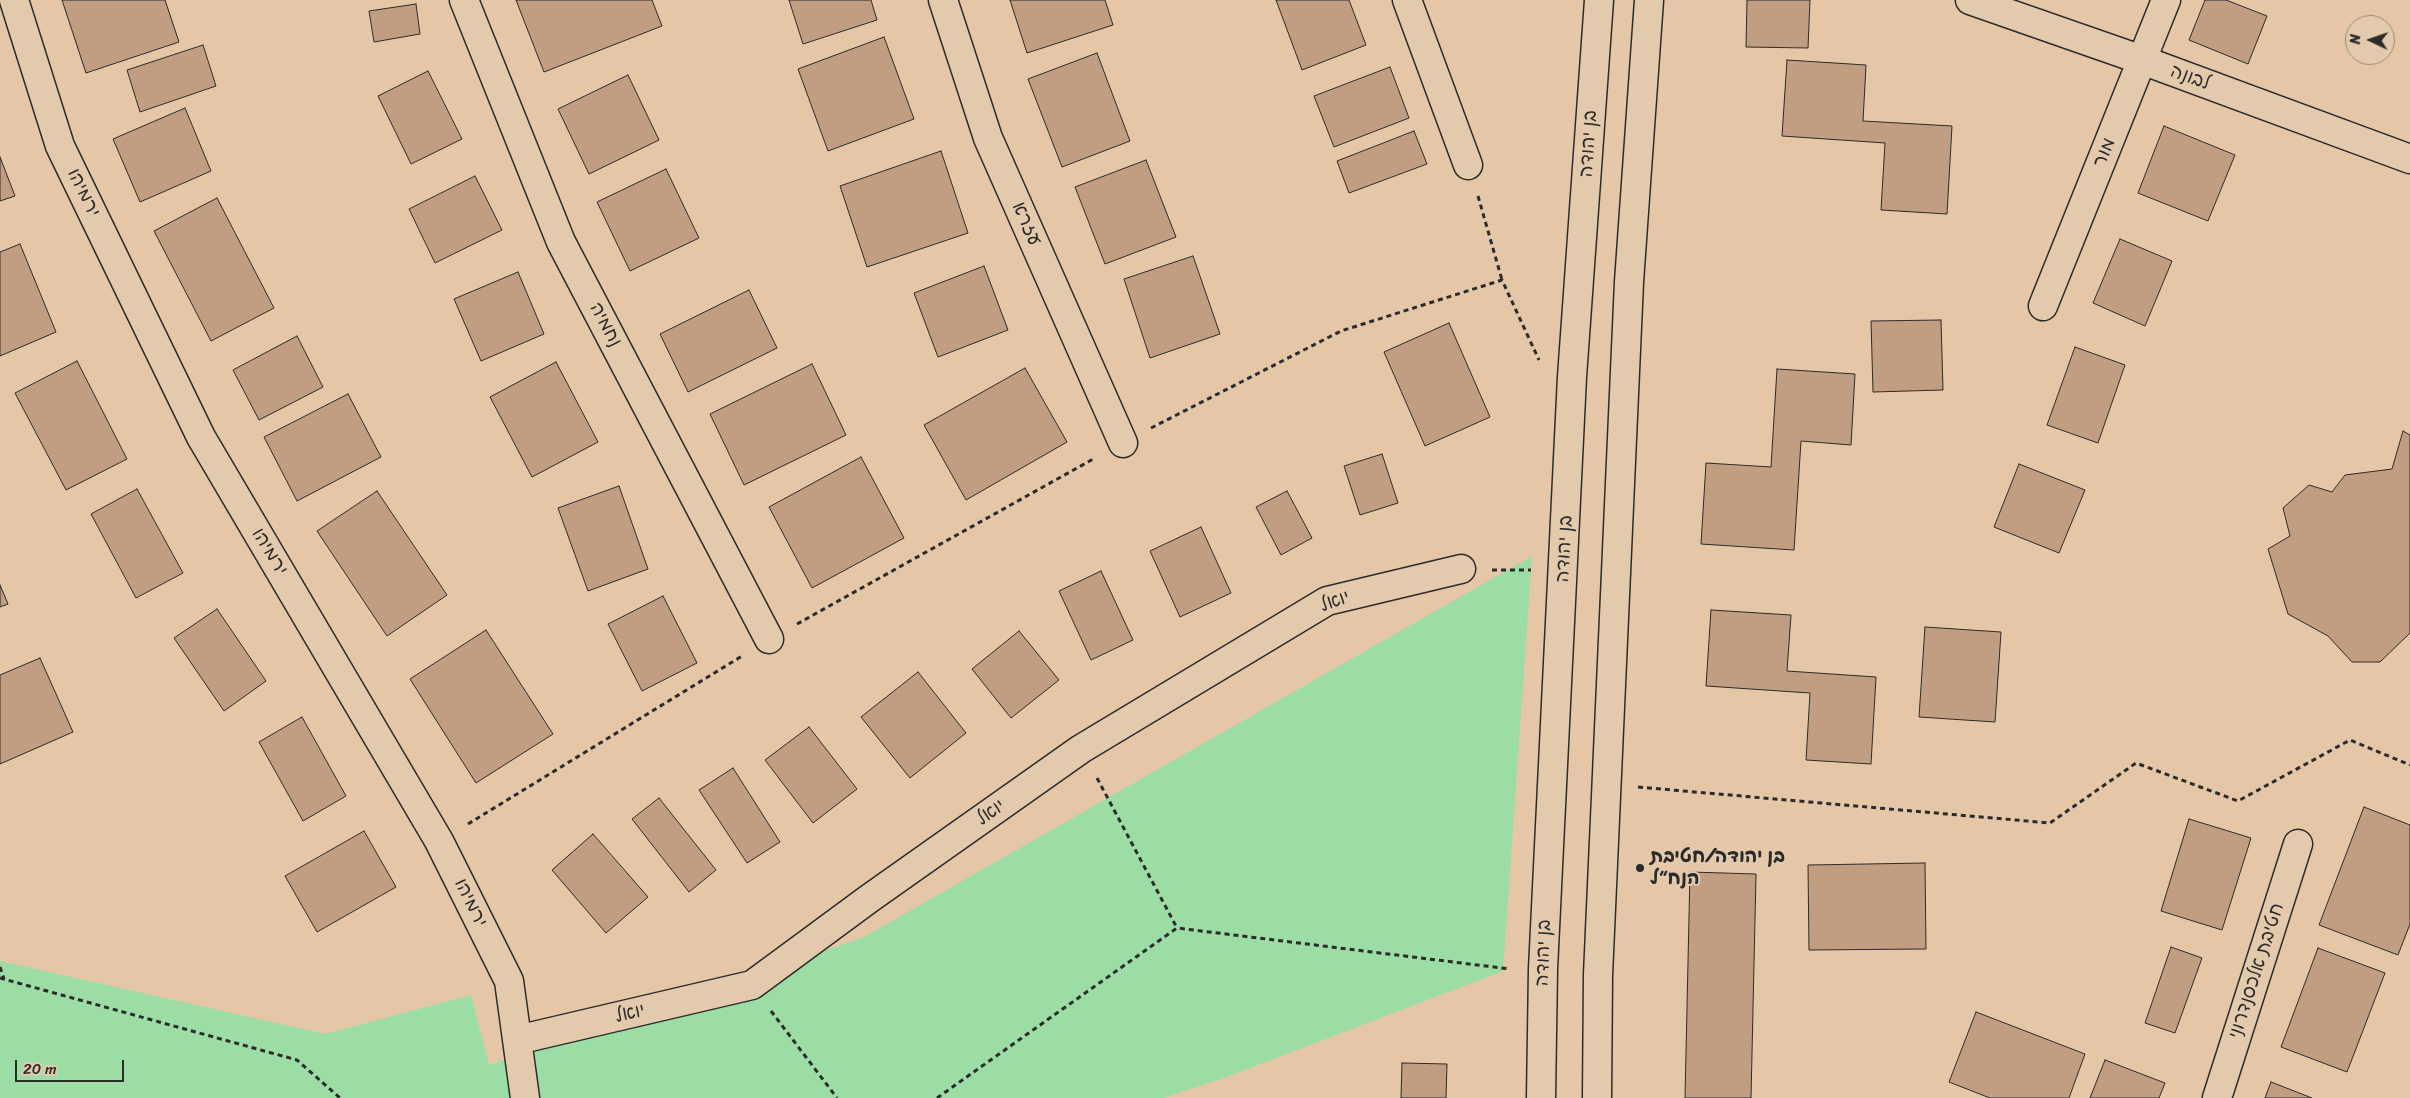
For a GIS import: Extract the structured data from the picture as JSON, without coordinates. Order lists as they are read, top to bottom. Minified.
{"streets":{"street":["לבונה","בן יהודה","מור","ירמיהו","עזרא","נחמיה","יואל","חטיבת אלכסנדרוני"]},"crossings":[["לבונה","מור"],["ירמיהו","יואל"]],"places":["בן יהודה/חטיבת הנח״ל"],"scale_bar":"20 m","north":"left"}
